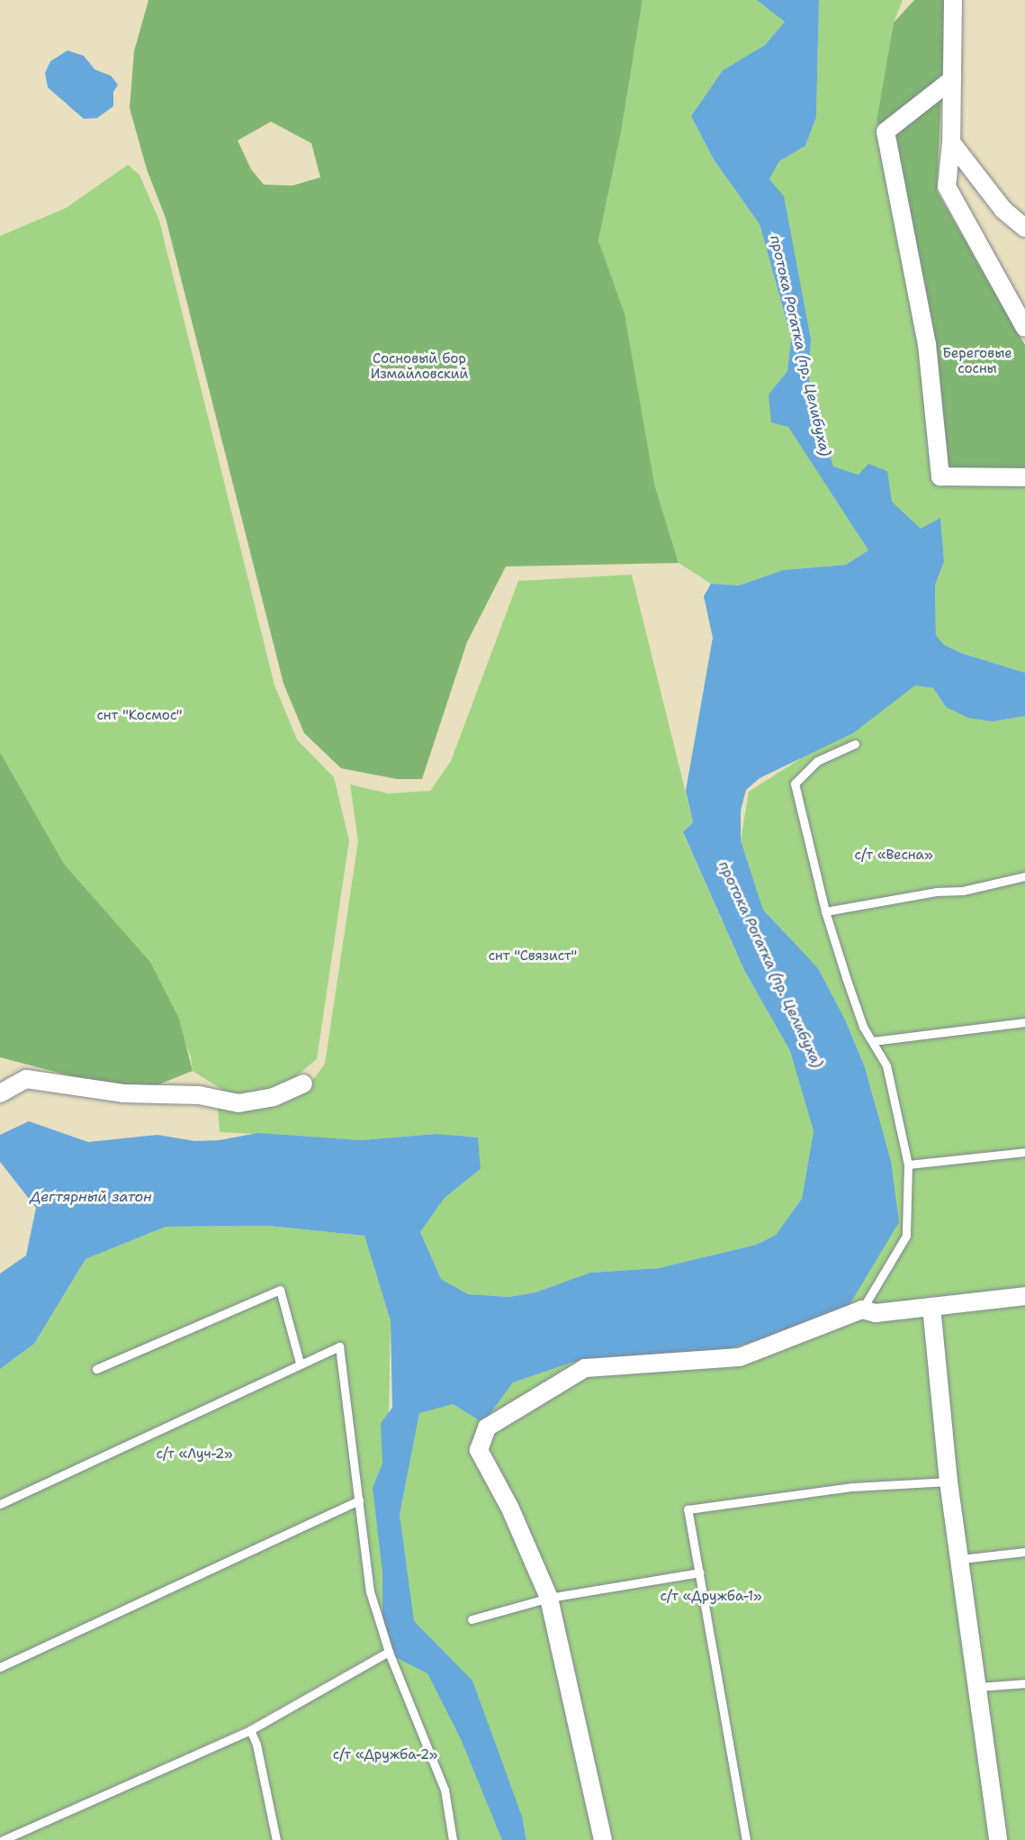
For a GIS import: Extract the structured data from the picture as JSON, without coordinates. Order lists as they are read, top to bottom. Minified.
{"water":["протока Рогатка (пр. Целибуха)","Дегтярный затон"],"parks":["Береговые сосны","Сосновый бор Измайловский","снт \"Космос\"","с/т «Весна»","снт \"Связист\"","с/т «Луч-2»","с/т «Дружба-1»","с/т «Дружба-2»"]}
